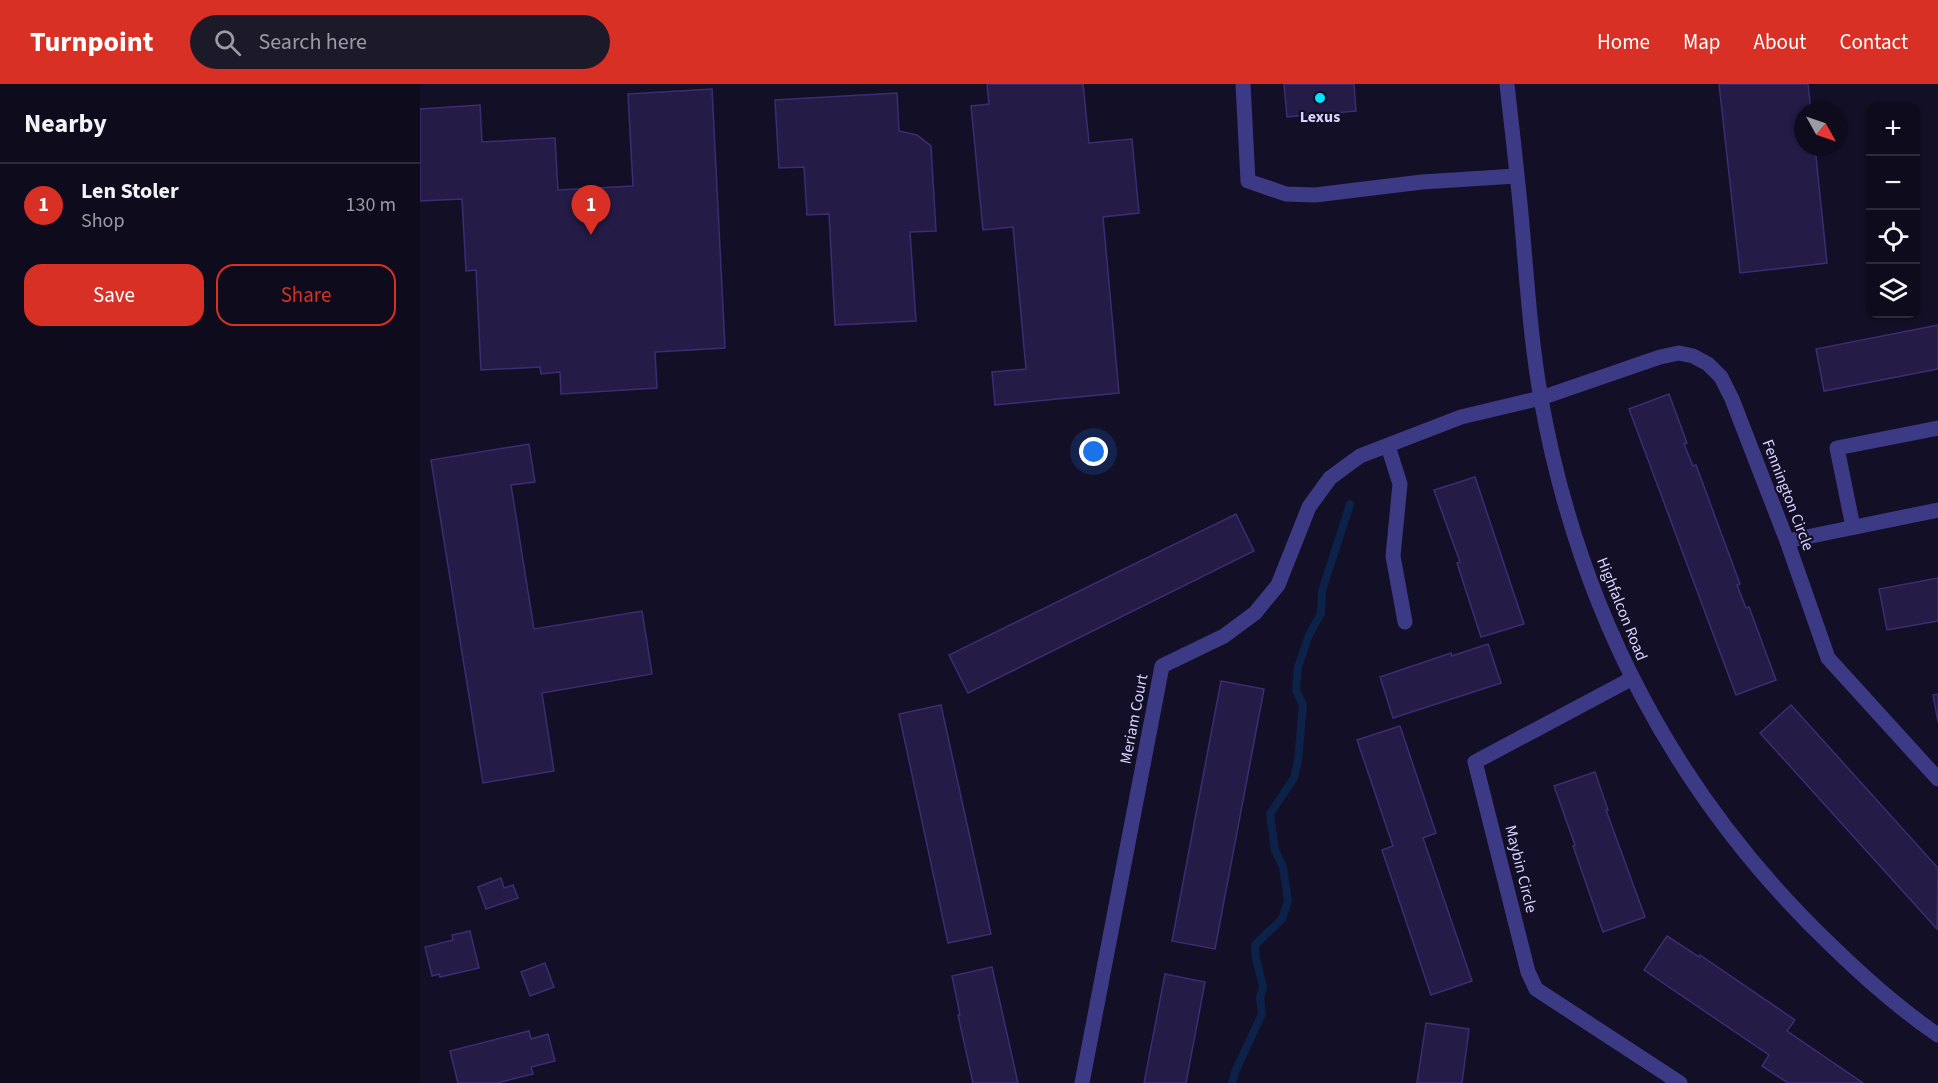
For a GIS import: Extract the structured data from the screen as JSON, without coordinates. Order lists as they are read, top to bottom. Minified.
{"streets":{"street":["Fennington Circle","Highfalcon Road","Meriam Court","Maybin Circle"]},"crossings":[["Fennington Circle","Highfalcon Road"],["Fennington Circle","Meriam Court"],["Highfalcon Road","Meriam Court"],["Highfalcon Road","Maybin Circle"]],"places":["Lexus"],"north":"bottom right","page":{"header":"Turnpoint","search":"Search here","nav":["Home","Map","About","Contact"],"heading":"Nearby","map_buttons":["+","−"],"list":[{"mark":"1","name":"Len Stoler","note":"Shop","value":"130 m"}],"pins":"1","buttons":["Save","Share"]}}
